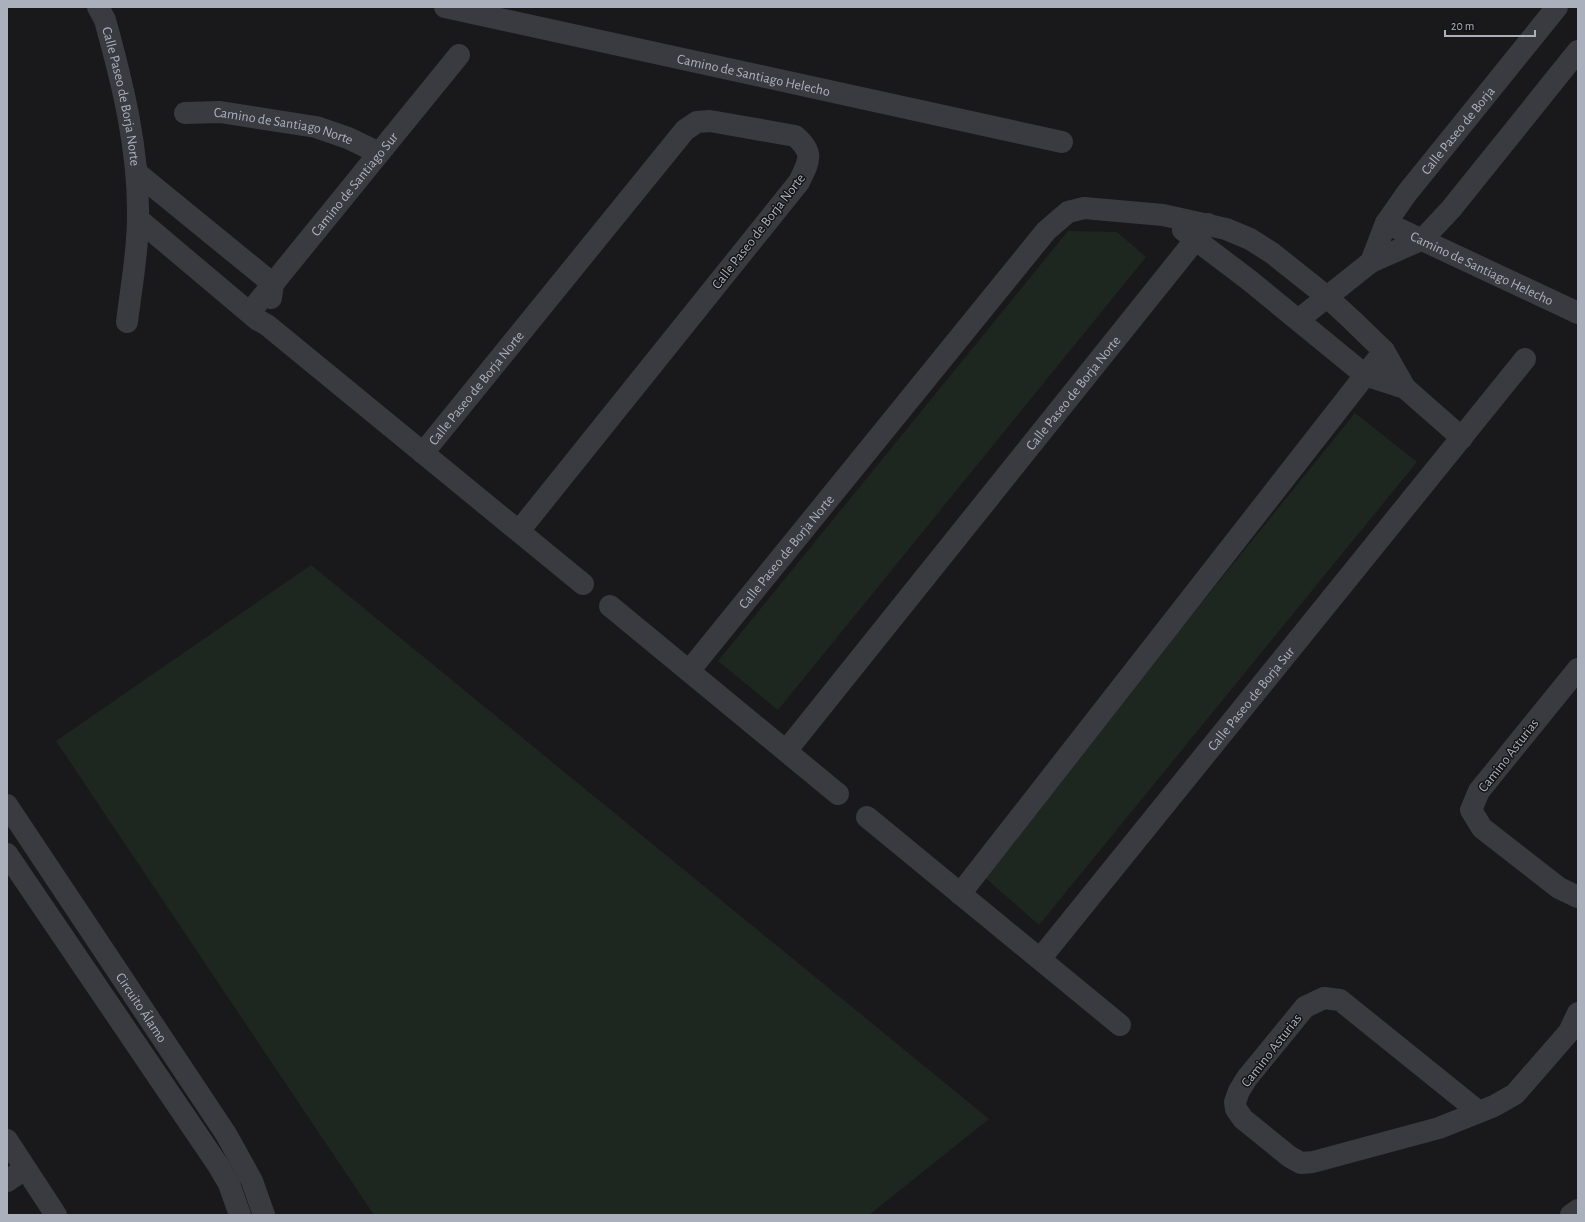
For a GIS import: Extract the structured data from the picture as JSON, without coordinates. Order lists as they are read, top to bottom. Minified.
{"streets":{"street":["Camino de Santiago Helecho","Calle Paseo de Borja Norte","Camino de Santiago Norte","Calle Paseo de Borja","Camino de Santiago Sur","Calle Paseo de Borja Sur","Camino Asturias","Circuito Álamo"]},"crossings":[["Camino de Santiago Helecho","Calle Paseo de Borja"],["Calle Paseo de Borja Norte","Calle Paseo de Borja"],["Calle Paseo de Borja Norte","Camino de Santiago Sur"],["Camino de Santiago Norte","Camino de Santiago Sur"]],"scale_bar":"20 m"}
